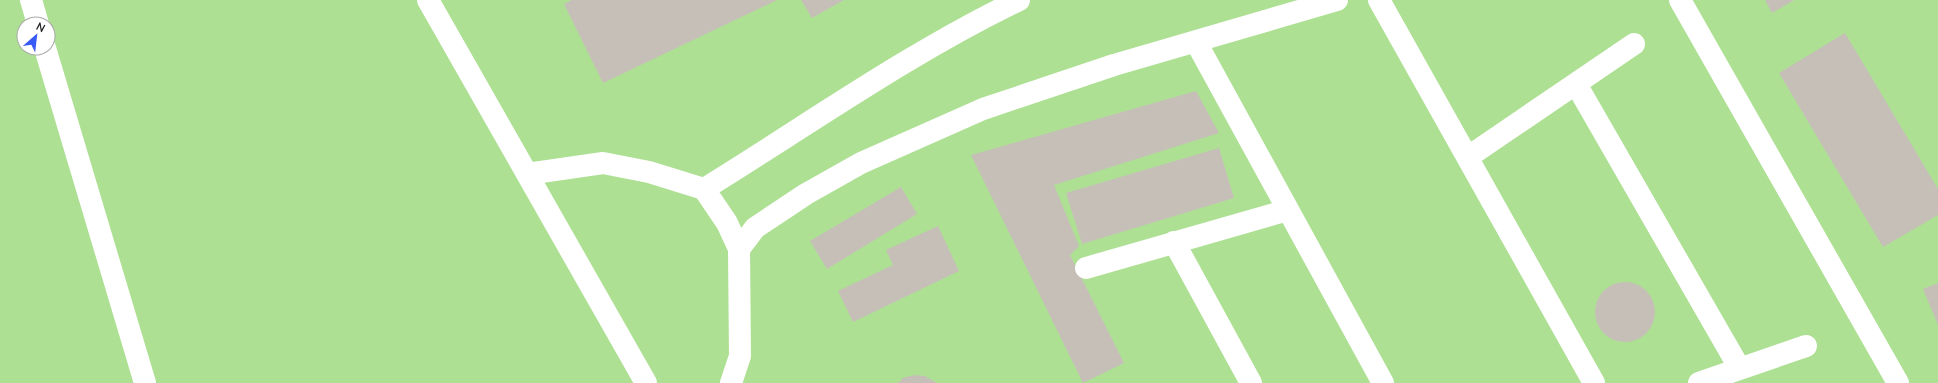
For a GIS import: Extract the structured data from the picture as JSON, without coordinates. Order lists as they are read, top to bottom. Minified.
{"north":"top right"}
